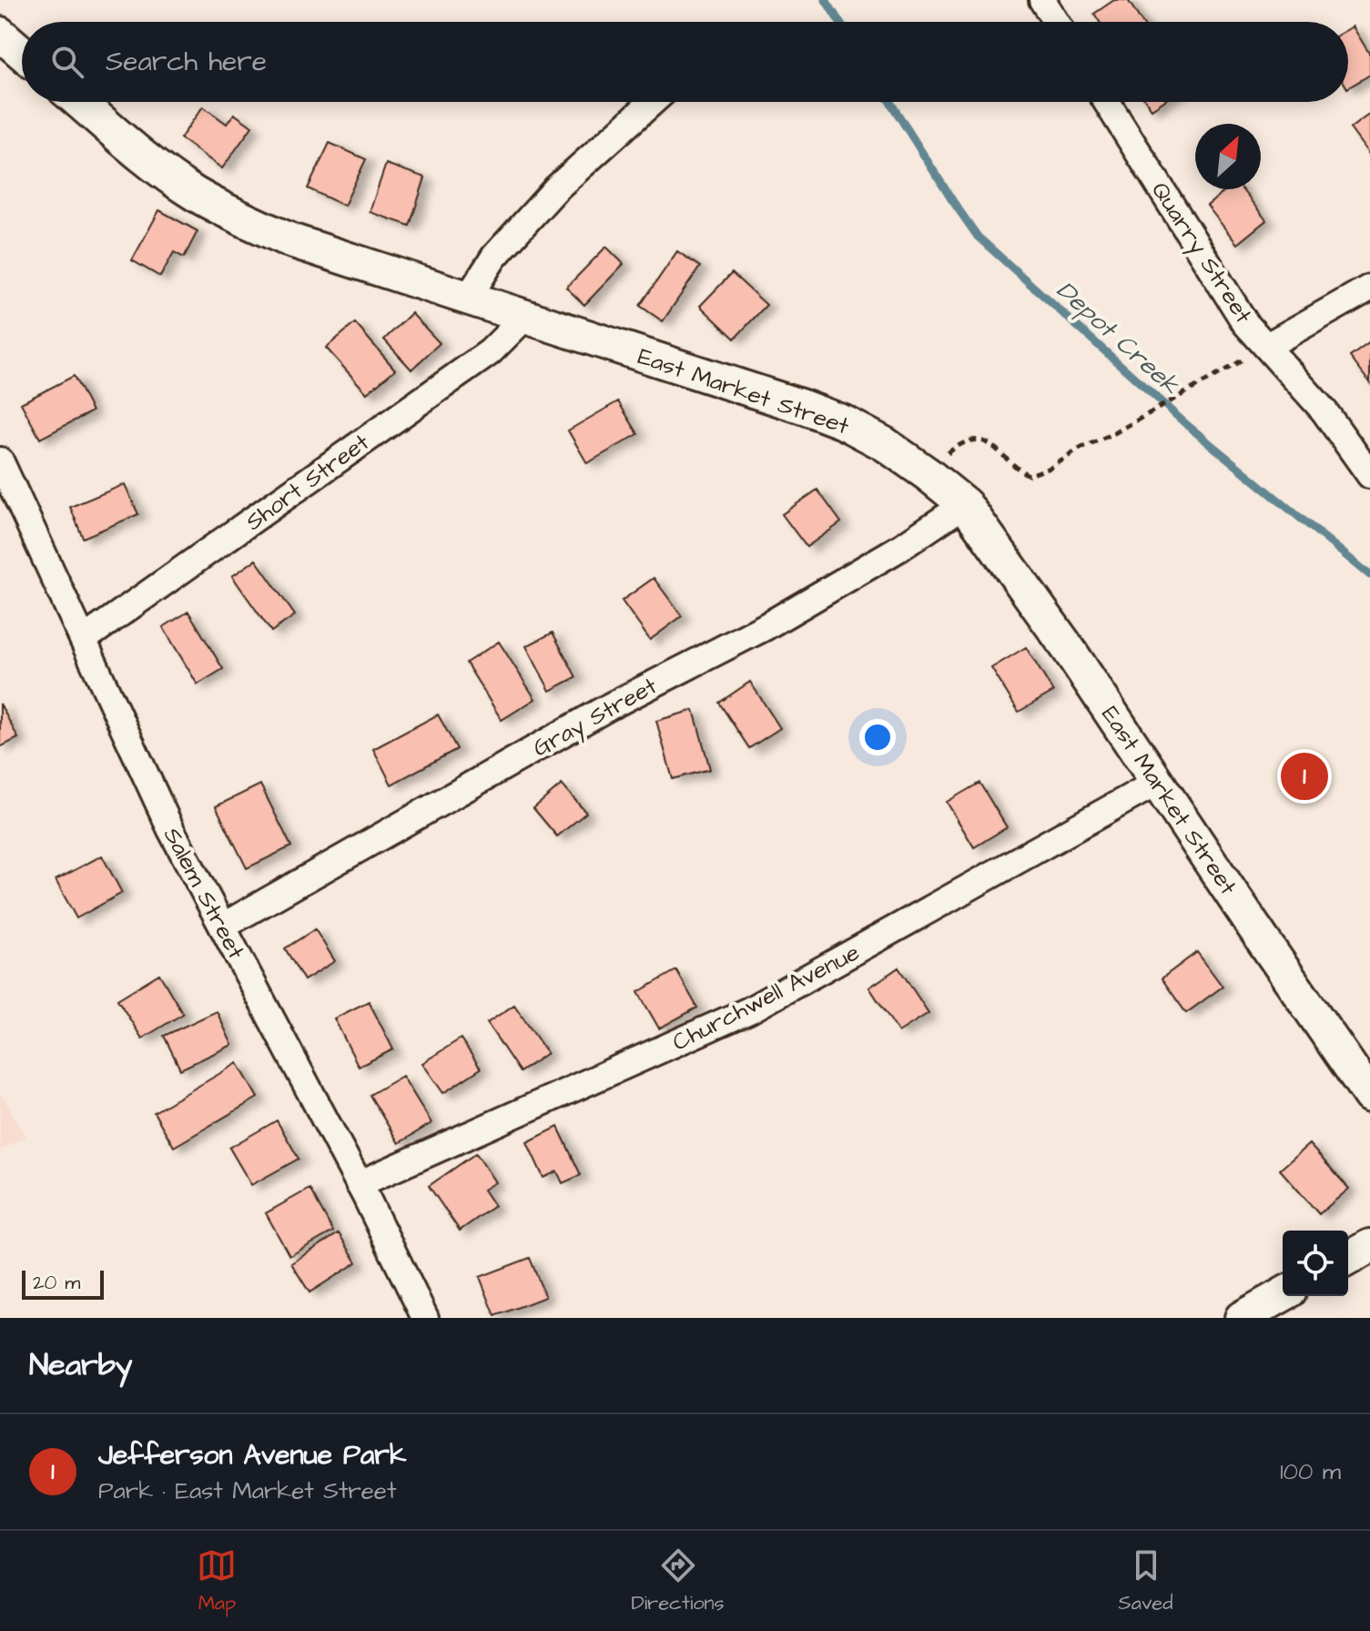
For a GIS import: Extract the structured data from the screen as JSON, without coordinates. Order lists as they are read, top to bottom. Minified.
{"streets":{"street":["Quarry Street","East Market Street","Short Street","Gray Street","Salem Street","Churchwell Avenue"]},"crossings":[["East Market Street","Short Street"],["East Market Street","Gray Street"],["East Market Street","Churchwell Avenue"],["Short Street","Salem Street"],["Gray Street","Salem Street"],["Salem Street","Churchwell Avenue"]],"water":["Depot Creek"],"scale_bar":"20 m","north":"top right","page":{"search":"Search here","pins":"1","scale":"20 m","heading":"Nearby","list":[{"mark":"1","name":"Jefferson Avenue Park","note":"Park · East Market Street","value":"100 m"}],"nav":["Map","Directions","Saved"]}}
